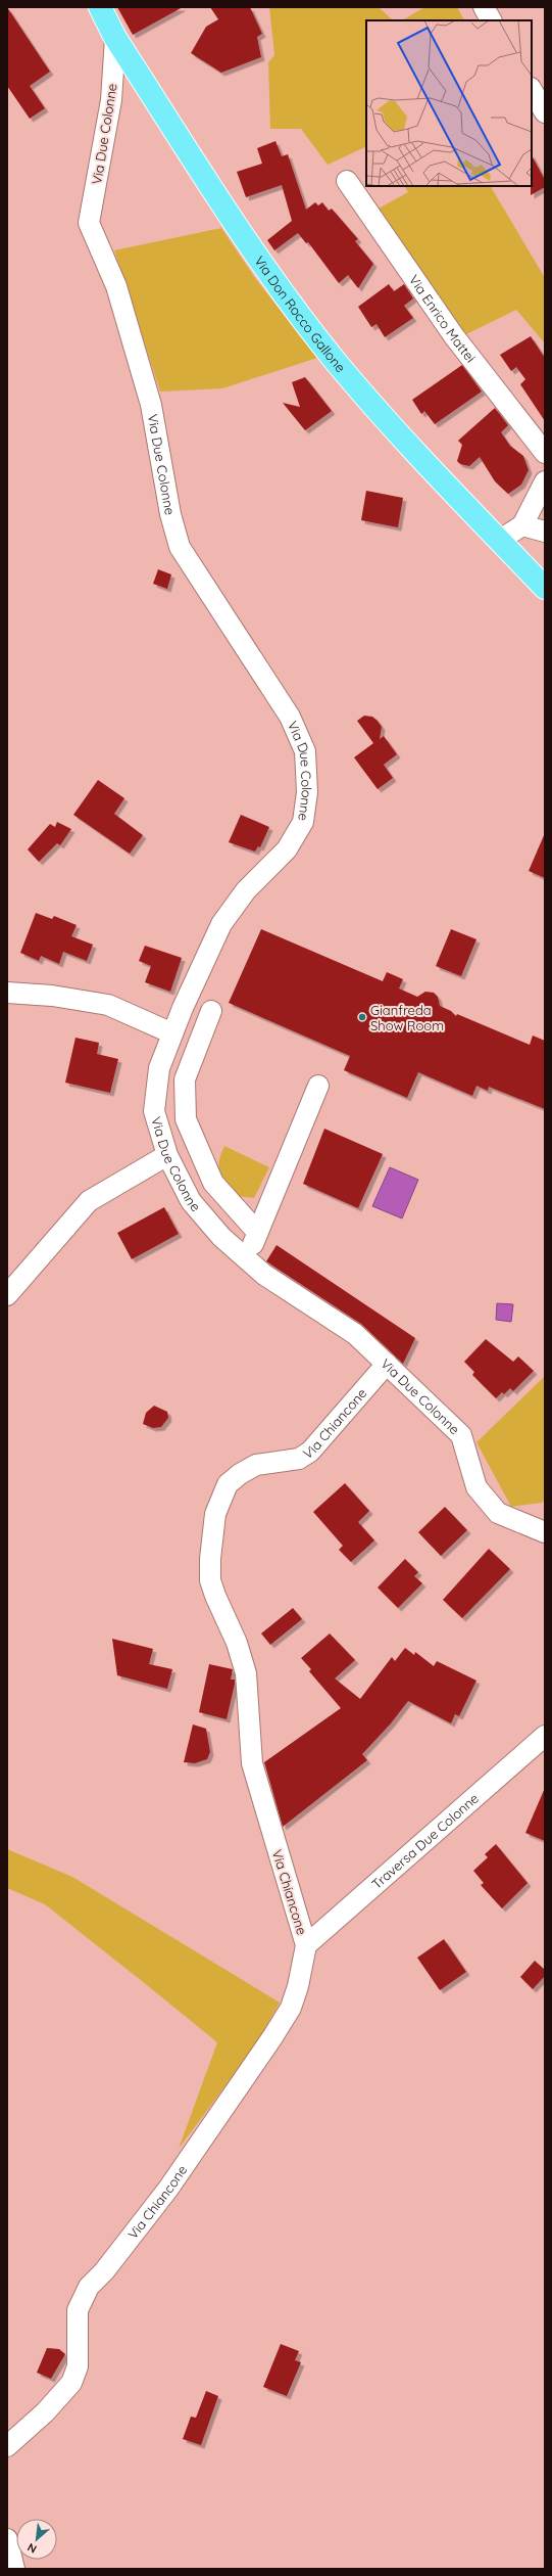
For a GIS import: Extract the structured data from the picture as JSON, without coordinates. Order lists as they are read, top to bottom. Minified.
{"streets":{"main road":["Via Don Rocco Gallone"],"street":["Via Due Colonne","Via Enrico Mattei","Via Chiancone","Traversa Due Colonne"]},"crossings":[["Via Due Colonne","Via Don Rocco Gallone"],["Via Due Colonne","Via Chiancone"],["Via Chiancone","Traversa Due Colonne"]],"places":["Gianfreda Show Room"],"north":"bottom left"}
